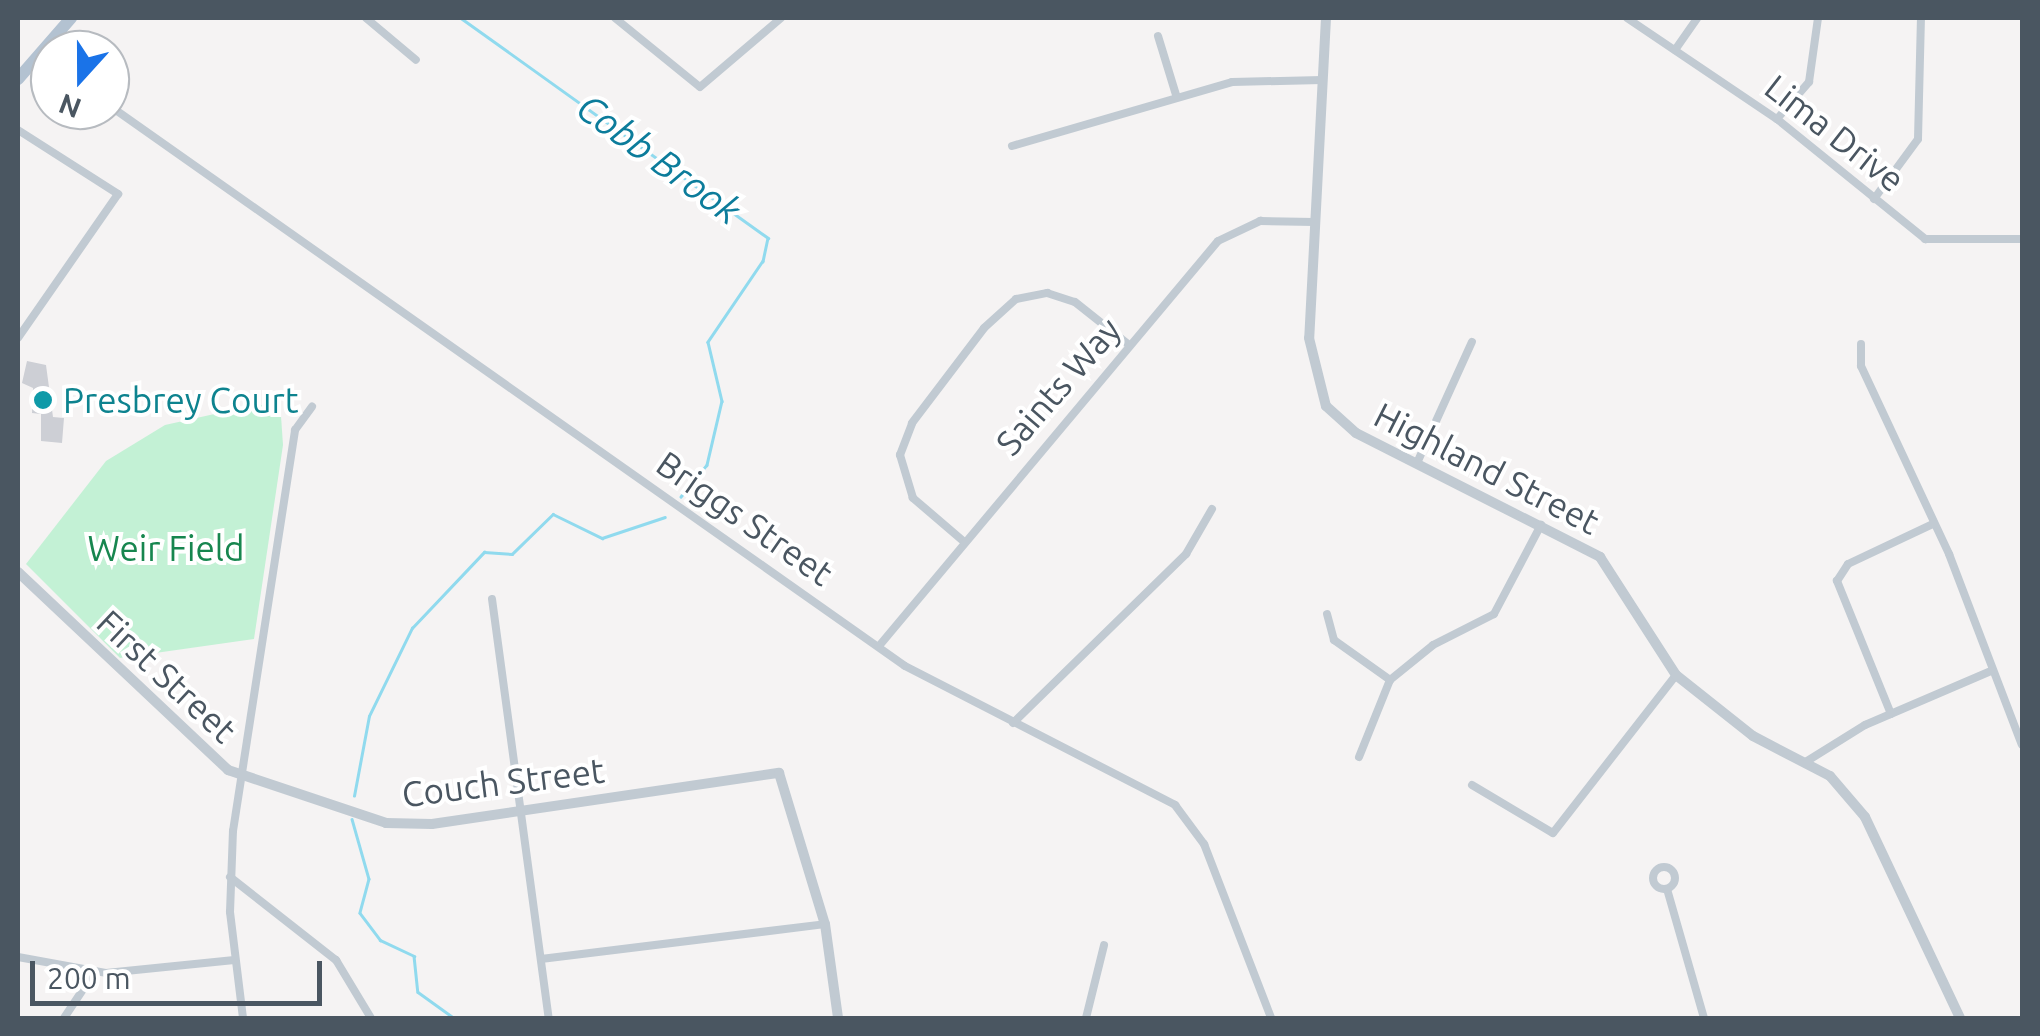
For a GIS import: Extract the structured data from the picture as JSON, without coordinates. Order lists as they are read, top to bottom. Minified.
{"streets":{"street":["Lima Drive","Saints Way","Highland Street","Briggs Street","First Street","Couch Street"]},"crossings":[["Saints Way","Highland Street"],["Saints Way","Briggs Street"],["First Street","Couch Street"]],"water":["Cobb Brook"],"parks":["Weir Field"],"places":["Presbrey Court"],"scale_bar":"200 m","north":"bottom"}
